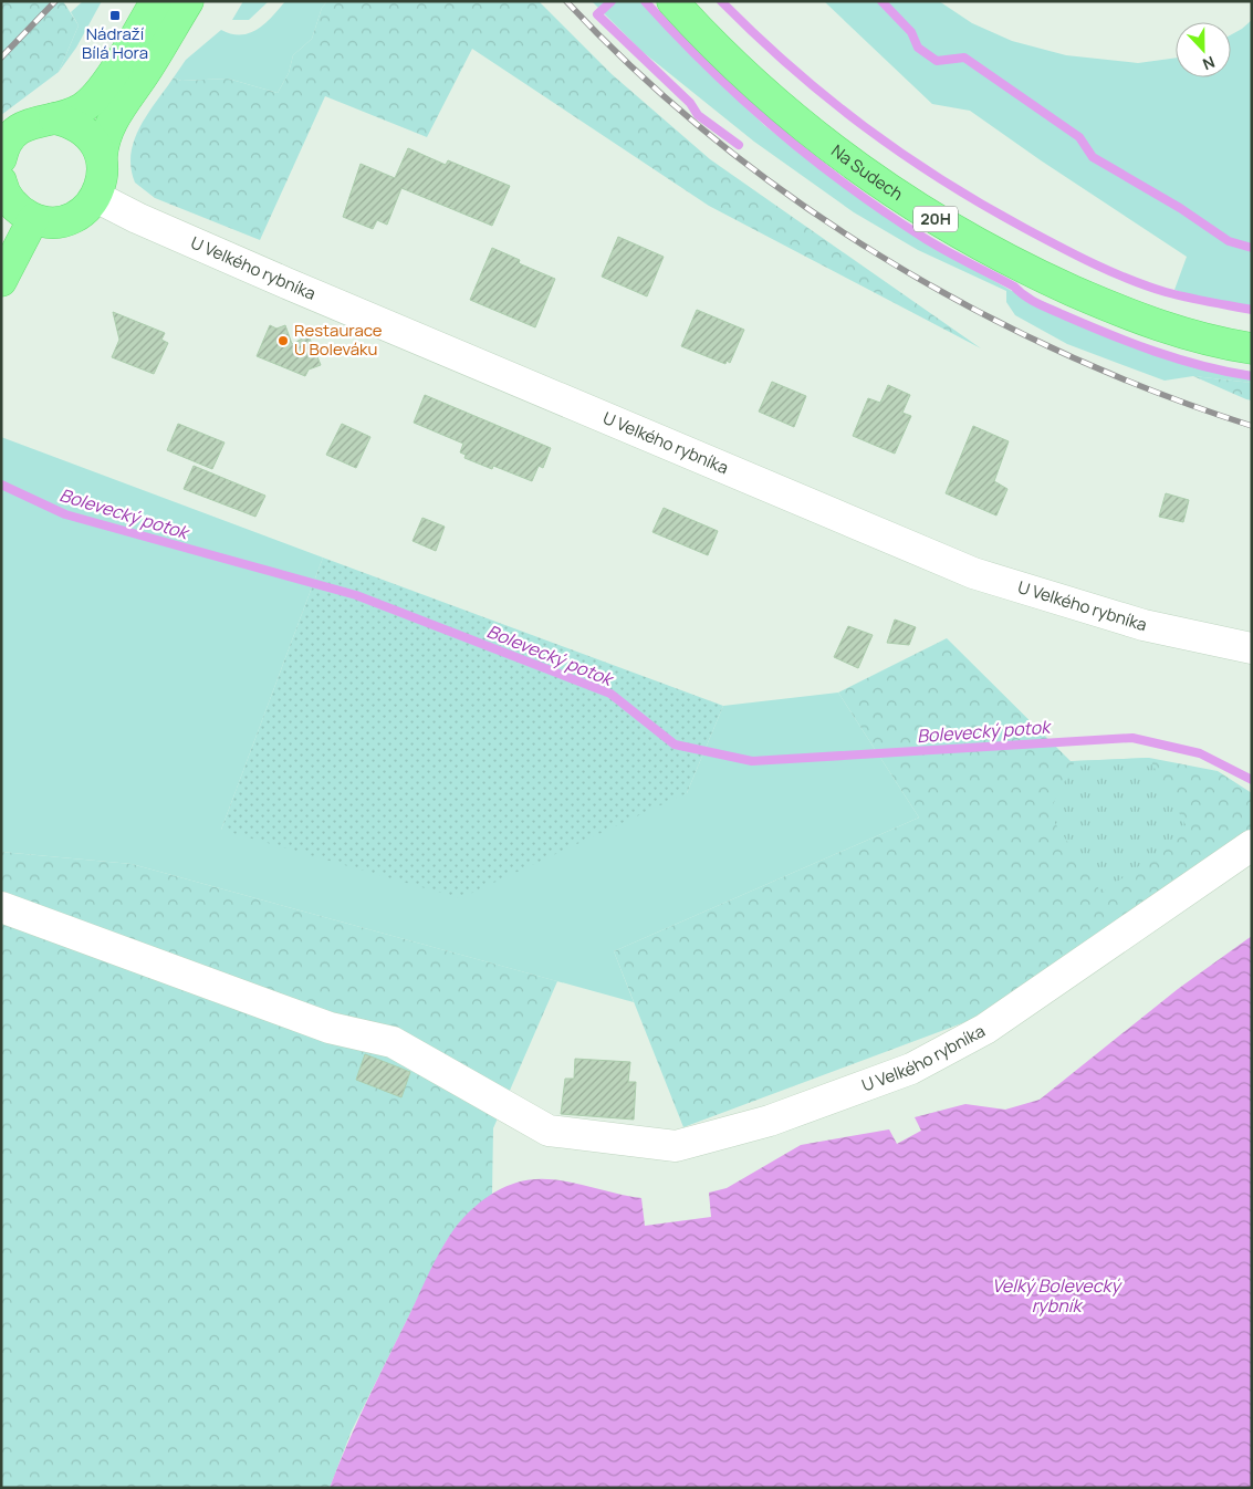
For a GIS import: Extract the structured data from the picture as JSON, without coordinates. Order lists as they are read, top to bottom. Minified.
{"streets":{"main road":["Na Sudech","20H"],"street":["U Velkého rybníka"]},"water":["Bolevecký potok","Velký Bolevecký rybník"],"places":{"transit":["Nádraží Bílá Hora"],"other":["Restaurace U Boleváku"]},"north":"bottom"}
